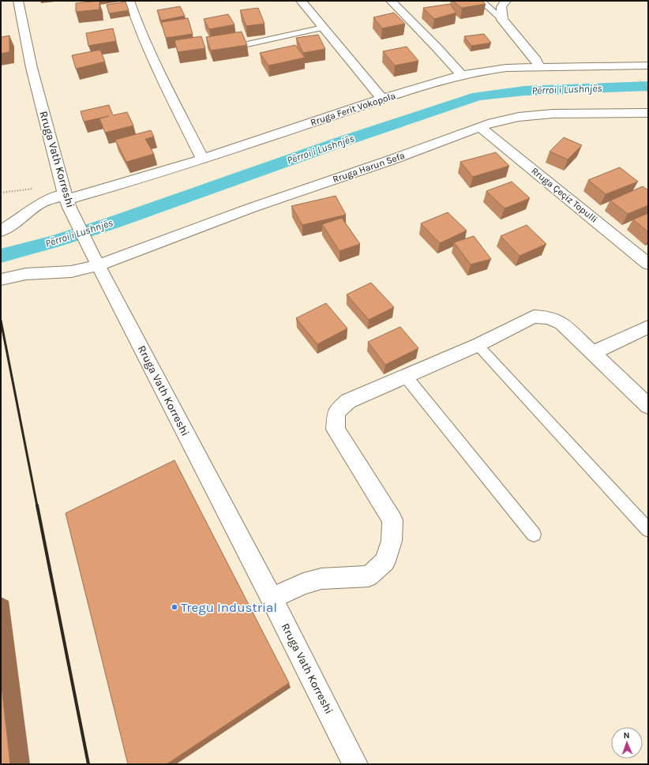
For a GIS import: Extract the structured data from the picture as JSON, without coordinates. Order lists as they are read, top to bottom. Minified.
{"streets":{"street":["Rruga Ferit Vokopola","Rruga Vath Korreshi","Rruga Harun Sefa","Rruga Çeçiz Topulli"]},"crossings":[["Rruga Ferit Vokopola","Rruga Vath Korreshi"],["Rruga Vath Korreshi","Rruga Harun Sefa"],["Rruga Harun Sefa","Rruga Çeçiz Topulli"]],"water":["Përroi i Lushnjës"],"places":["Tregu Industrial"],"north":"top"}
